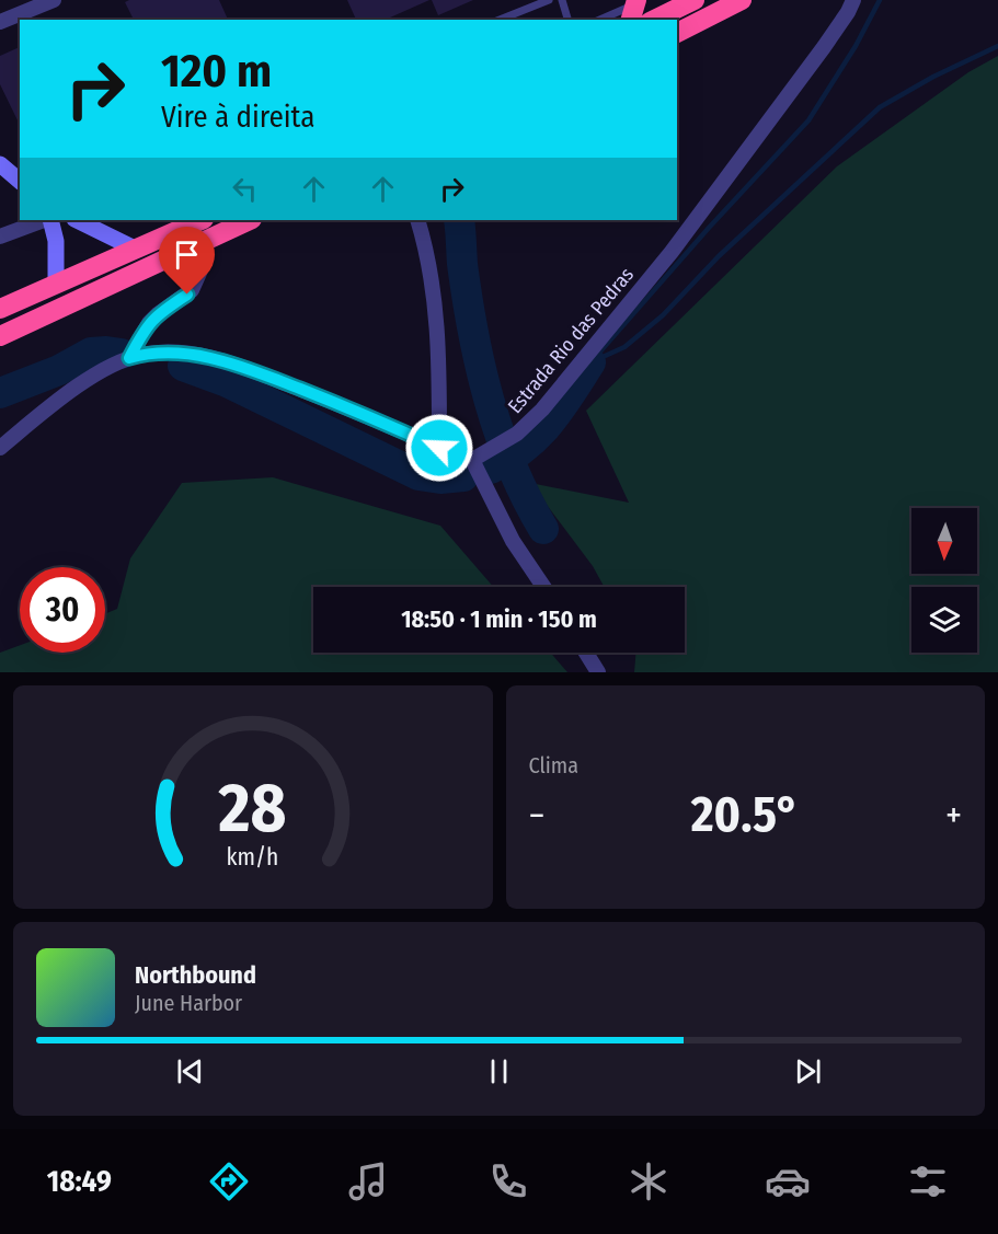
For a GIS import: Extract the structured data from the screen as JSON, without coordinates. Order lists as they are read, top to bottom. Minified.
{"streets":{"street":["Estrada Rio das Pedras"]},"north":"bottom","page":{"turn":["120 m","Vire à direita"],"limit":"30","trip":"18:50 · 1 min · 150 m","tile":"Clima","heat":["−","20.5°","+"],"song":["Northbound","June Harbor"],"tabs":"18:49","gauge":["28","km/h"]}}
